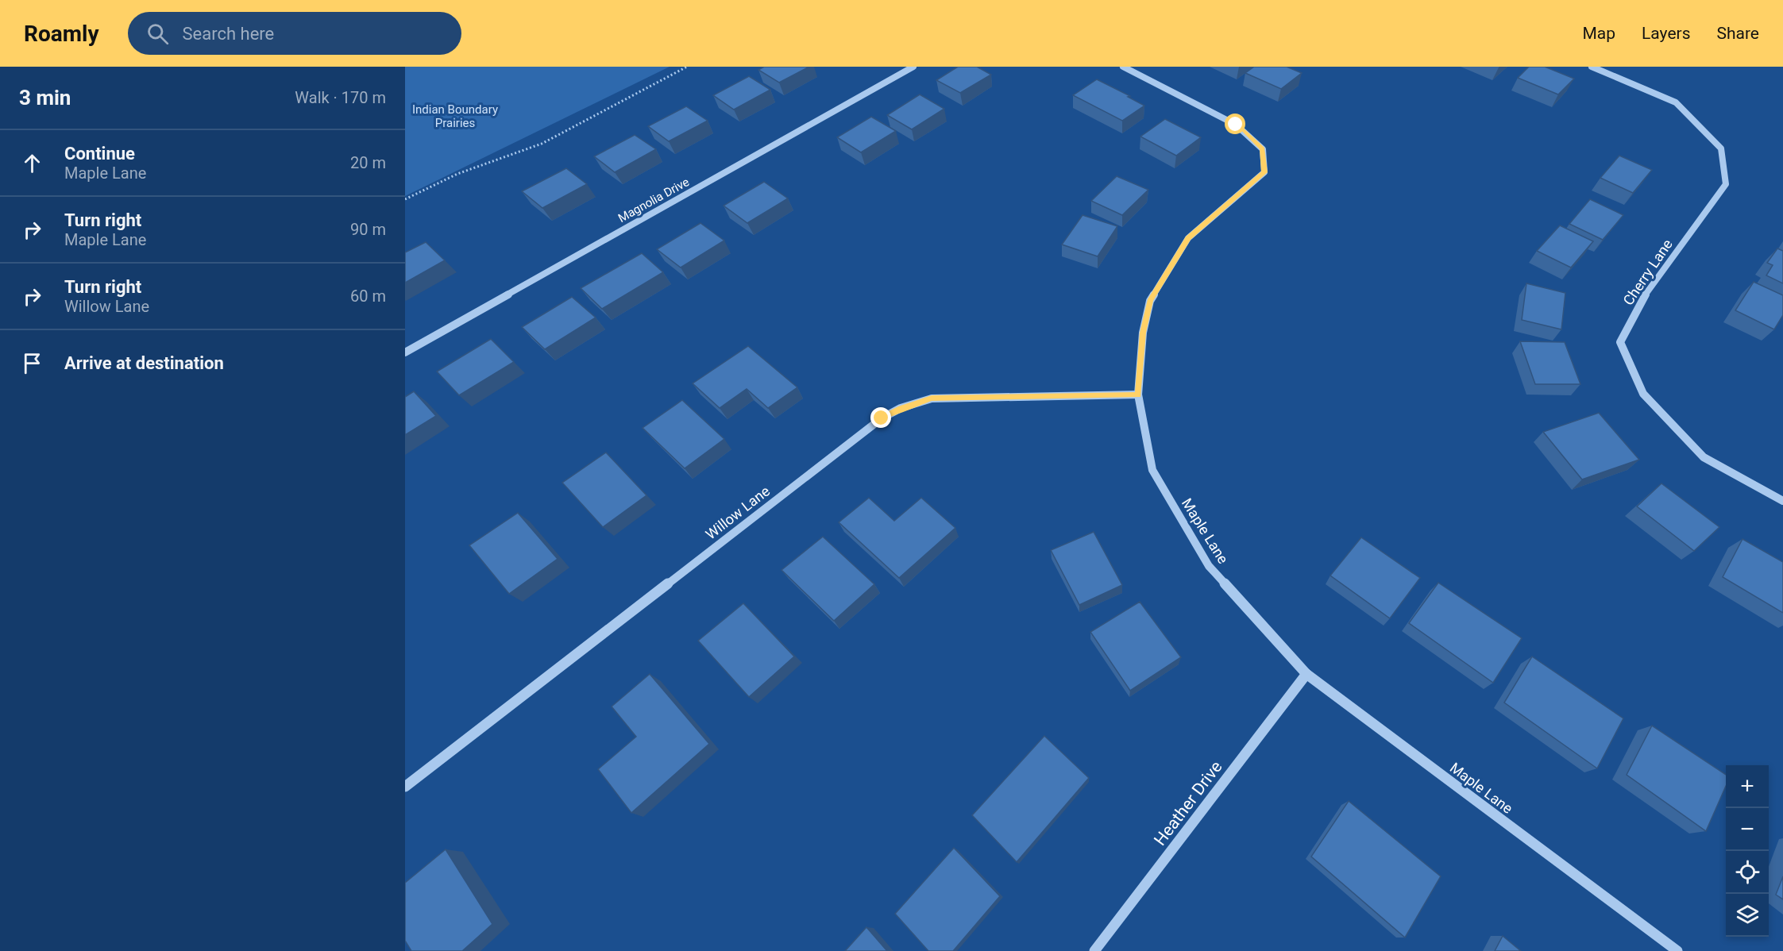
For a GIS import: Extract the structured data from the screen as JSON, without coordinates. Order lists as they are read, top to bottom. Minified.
{"streets":{"street":["Magnolia Drive","Cherry Lane","Willow Lane","Maple Lane","Heather Drive"]},"crossings":[["Willow Lane","Maple Lane"],["Maple Lane","Heather Drive"]],"parks":["Indian Boundary Prairies"],"page":{"header":"Roamly","search":"Search here","nav":["Map","Layers","Share"],"heading":["3 min","Walk · 170 m"],"list":[["Continue","Maple Lane","20 m"],["Turn right","Maple Lane","90 m"],["Turn right","Willow Lane","60 m"],"Arrive at destination"],"map_buttons":["+","−"]}}
